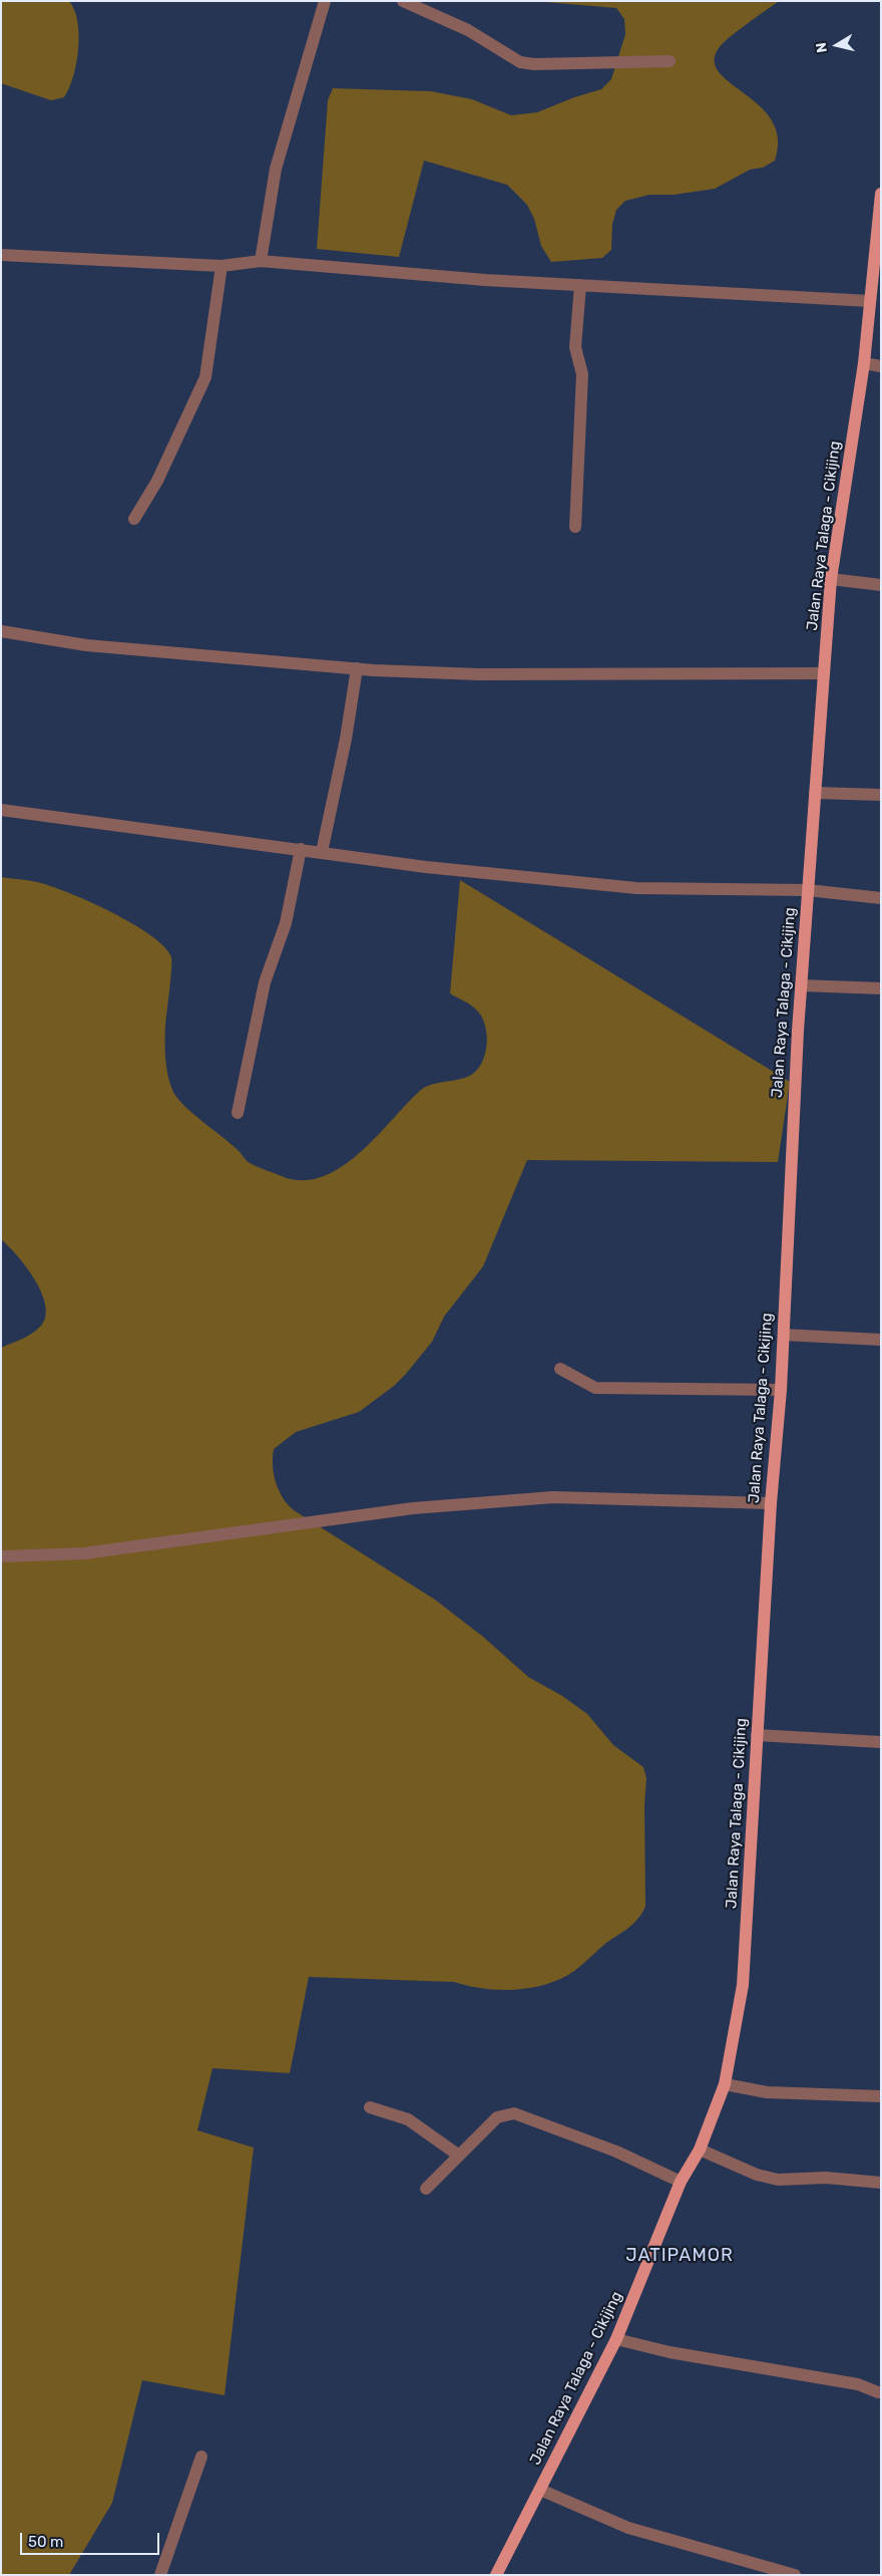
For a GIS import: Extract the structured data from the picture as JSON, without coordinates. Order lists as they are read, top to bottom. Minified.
{"streets":{"main road":["Jalan Raya Talaga - Cikijing"]},"districts":["JATIPAMOR"],"scale_bar":"50 m","north":"left"}
